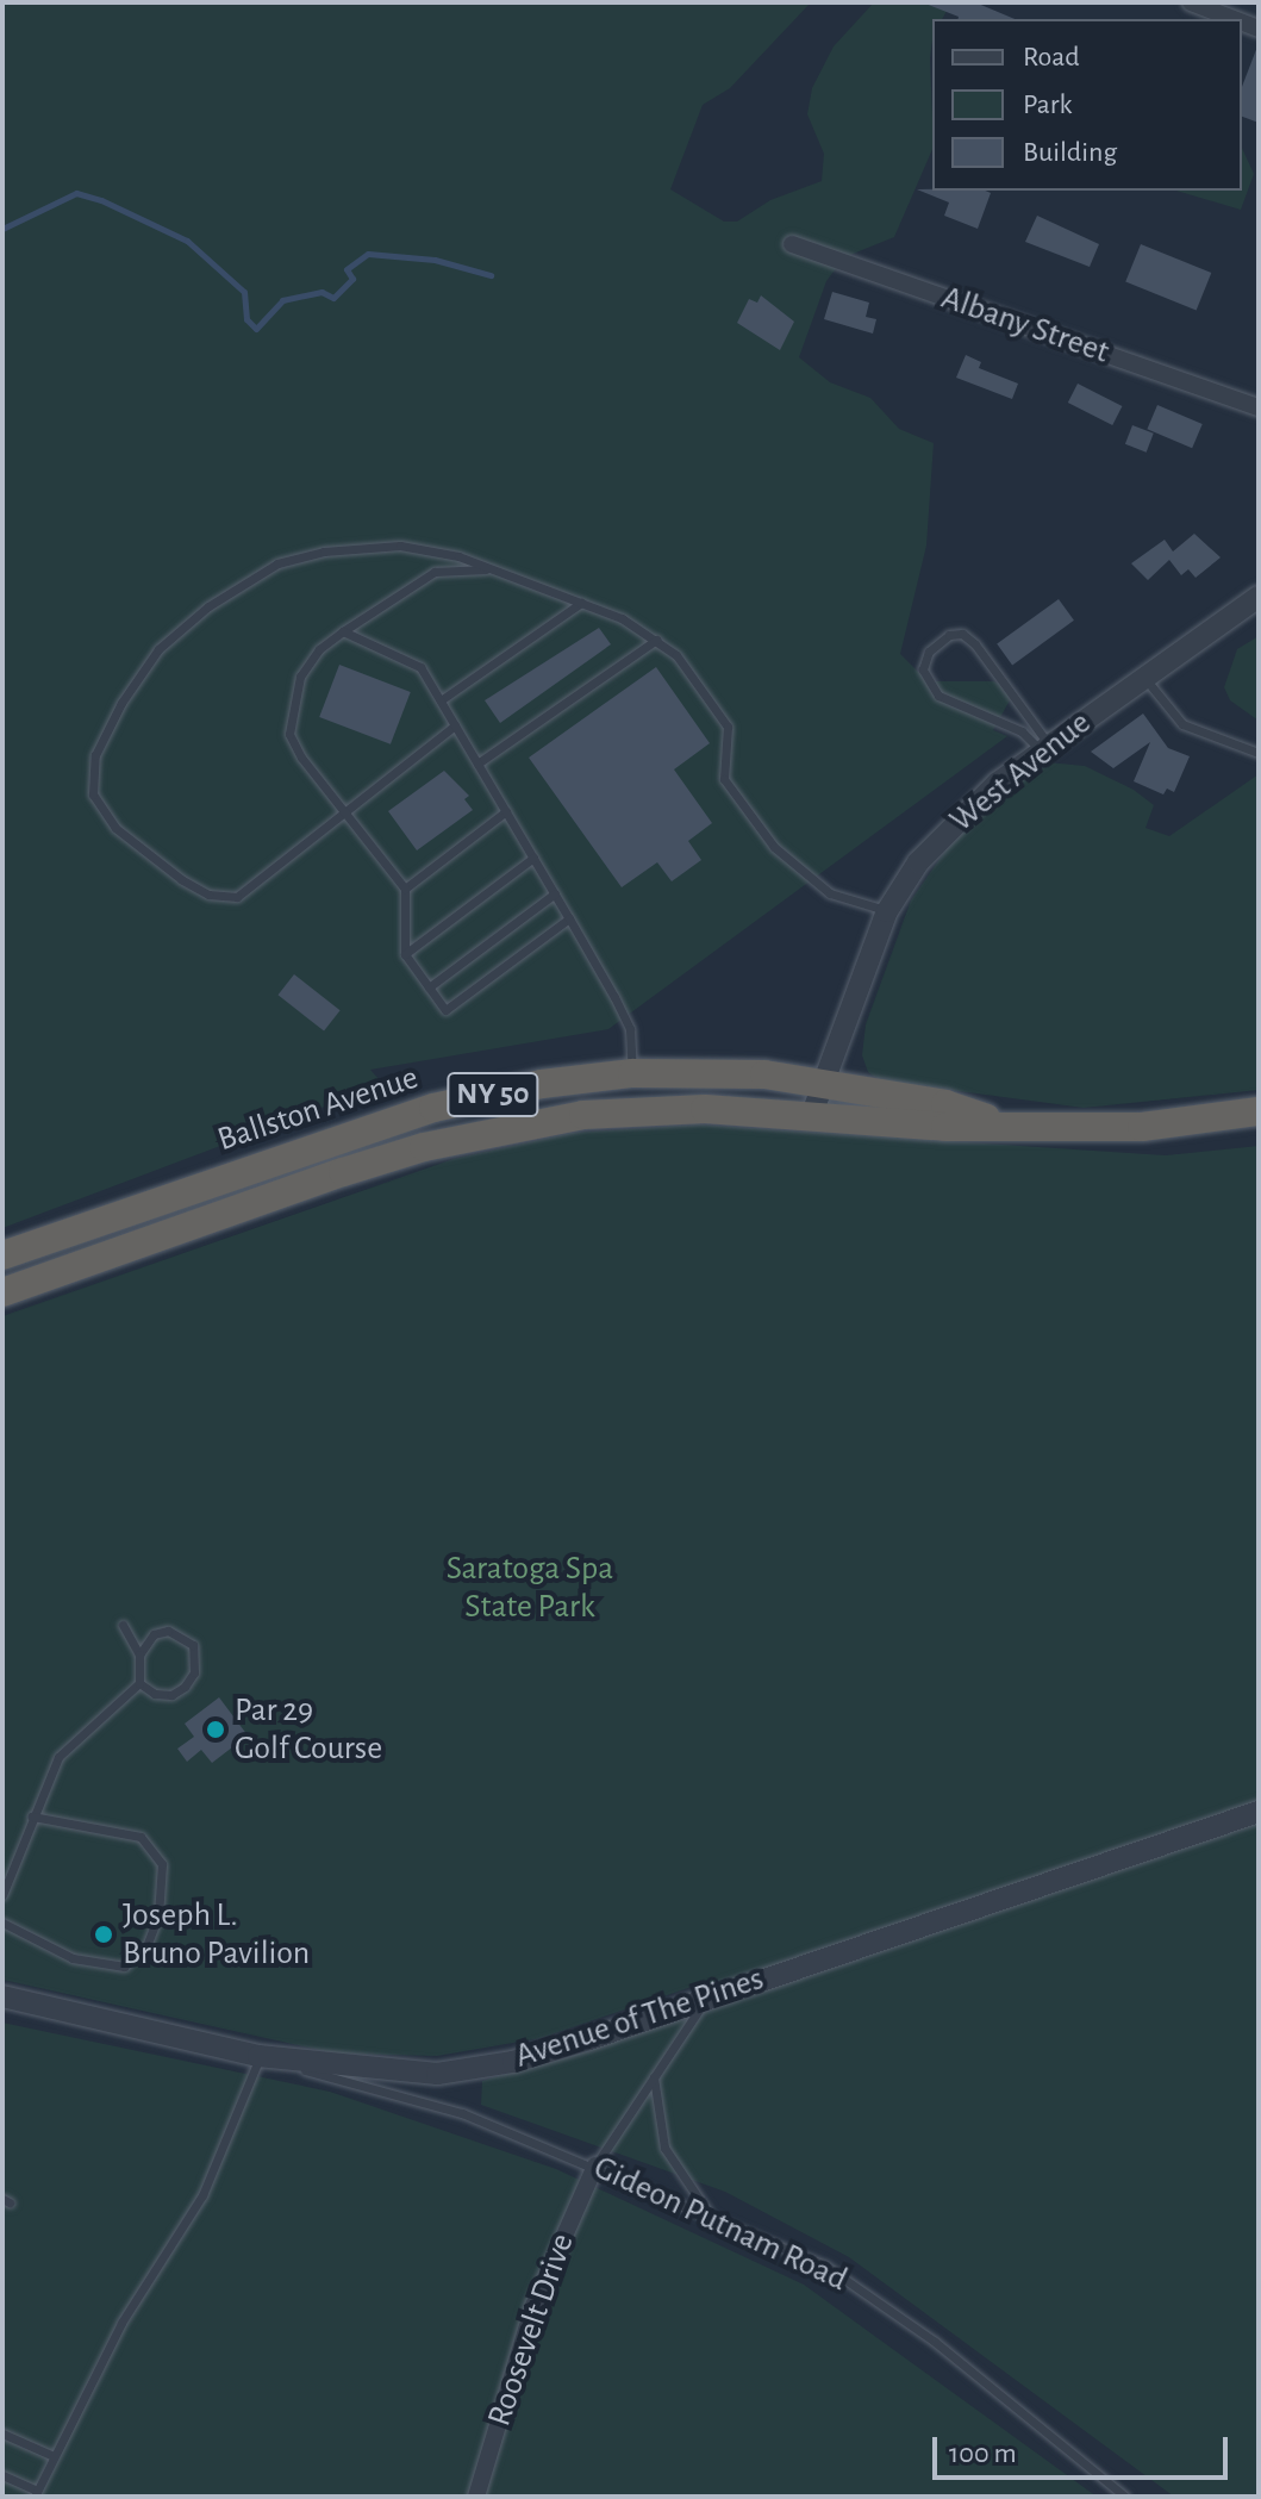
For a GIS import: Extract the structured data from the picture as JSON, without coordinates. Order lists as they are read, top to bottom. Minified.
{"streets":{"highway":["NY 50","Ballston Avenue"],"street":["Albany Street","West Avenue","Avenue of The Pines","Roosevelt Drive"],"lane":["Gideon Putnam Road"]},"crossings":[["West Avenue","Ballston Avenue"],["Avenue of The Pines","Gideon Putnam Road"],["Gideon Putnam Road","Roosevelt Drive"]],"parks":["Saratoga Spa State Park"],"places":["Par 29 Golf Course","Joseph L. Bruno Pavilion"],"legend":["Road","Park","Building"],"scale_bar":"100 m"}
